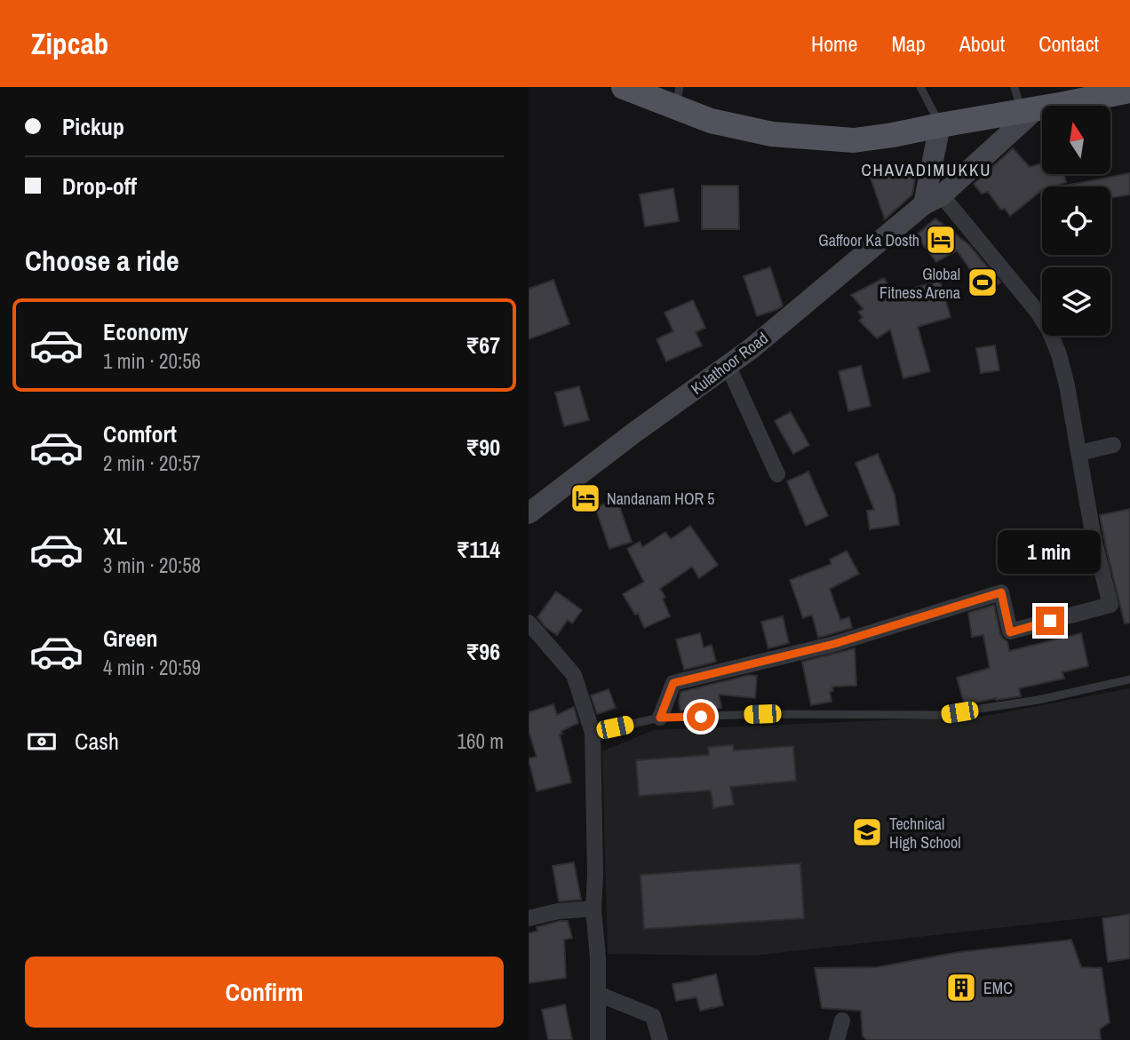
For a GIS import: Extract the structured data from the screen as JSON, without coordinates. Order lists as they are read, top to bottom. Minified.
{"streets":{"main road":["Kulathoor Road"]},"districts":["CHAVADIMUKKU"],"places":{"hotel":["Gaffoor Ka Dosth","Nandanam HOR 5"],"sports":["Global Fitness Arena"],"school or university":["Technical High School"],"building":["EMC"]},"north":"top","page":{"header":"Zipcab","nav":["Home","Map","About","Contact"],"banner":["Pickup","Drop-off"],"heading":"Choose a ride","list":[{"name":"Economy","note":"1 min · 20:56","value":"₹67"},{"name":"Comfort","note":"2 min · 20:57","value":"₹90"},{"name":"XL","note":"3 min · 20:58","value":"₹114"},{"name":"Green","note":"4 min · 20:59","value":"₹96"}],"bubble":"1 min","pay":["Cash","160 m"],"buttons":"Confirm"}}
